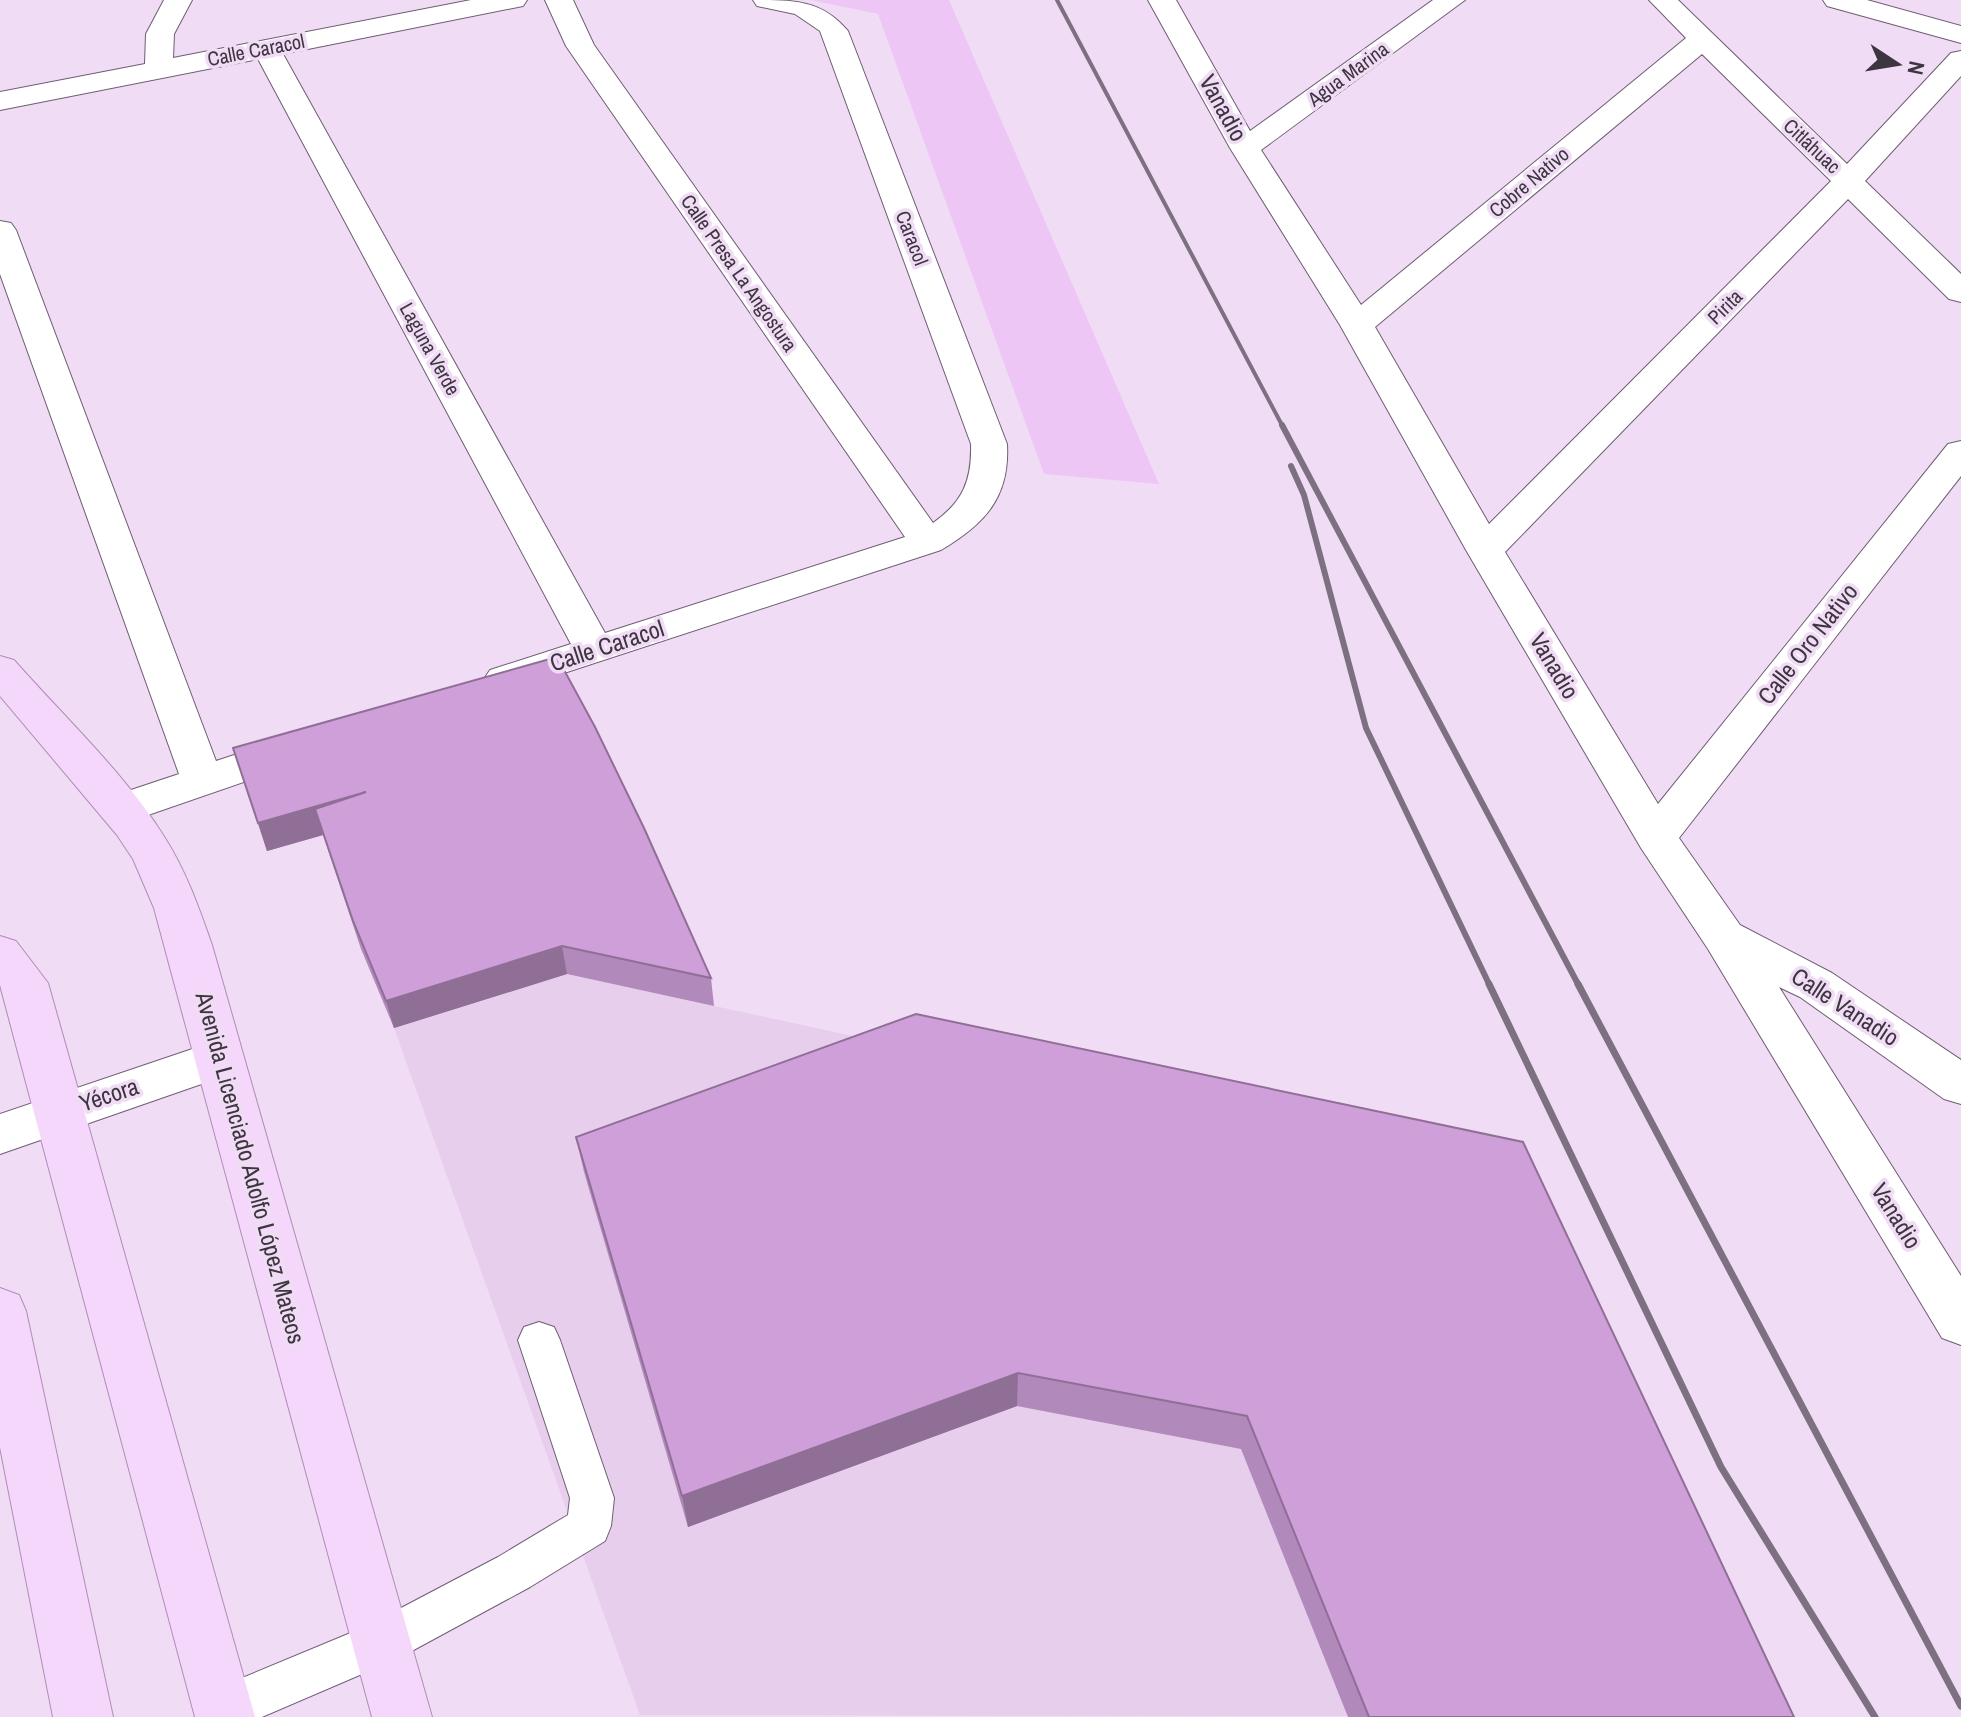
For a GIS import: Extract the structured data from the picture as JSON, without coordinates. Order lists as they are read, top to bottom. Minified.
{"streets":{"main road":["Avenida Licenciado Adolfo López Mateos"],"street":["Calle Caracol","Agua Marina","Vanadio","Citláhuac","Cobre Nativo","Caracol","Calle Presa La Angostura","Pirita","Laguna Verde","Calle Oro Nativo","Calle Vanadio","Yécora"]},"crossings":[["Calle Caracol","Caracol"],["Calle Caracol","Calle Presa La Angostura"],["Calle Caracol","Laguna Verde"],["Agua Marina","Vanadio"],["Vanadio","Cobre Nativo"],["Vanadio","Pirita"],["Vanadio","Calle Oro Nativo"],["Vanadio","Calle Vanadio"],["Citláhuac","Cobre Nativo"],["Citláhuac","Pirita"],["Yécora","Avenida Licenciado Adolfo López Mateos"]],"north":"right"}
